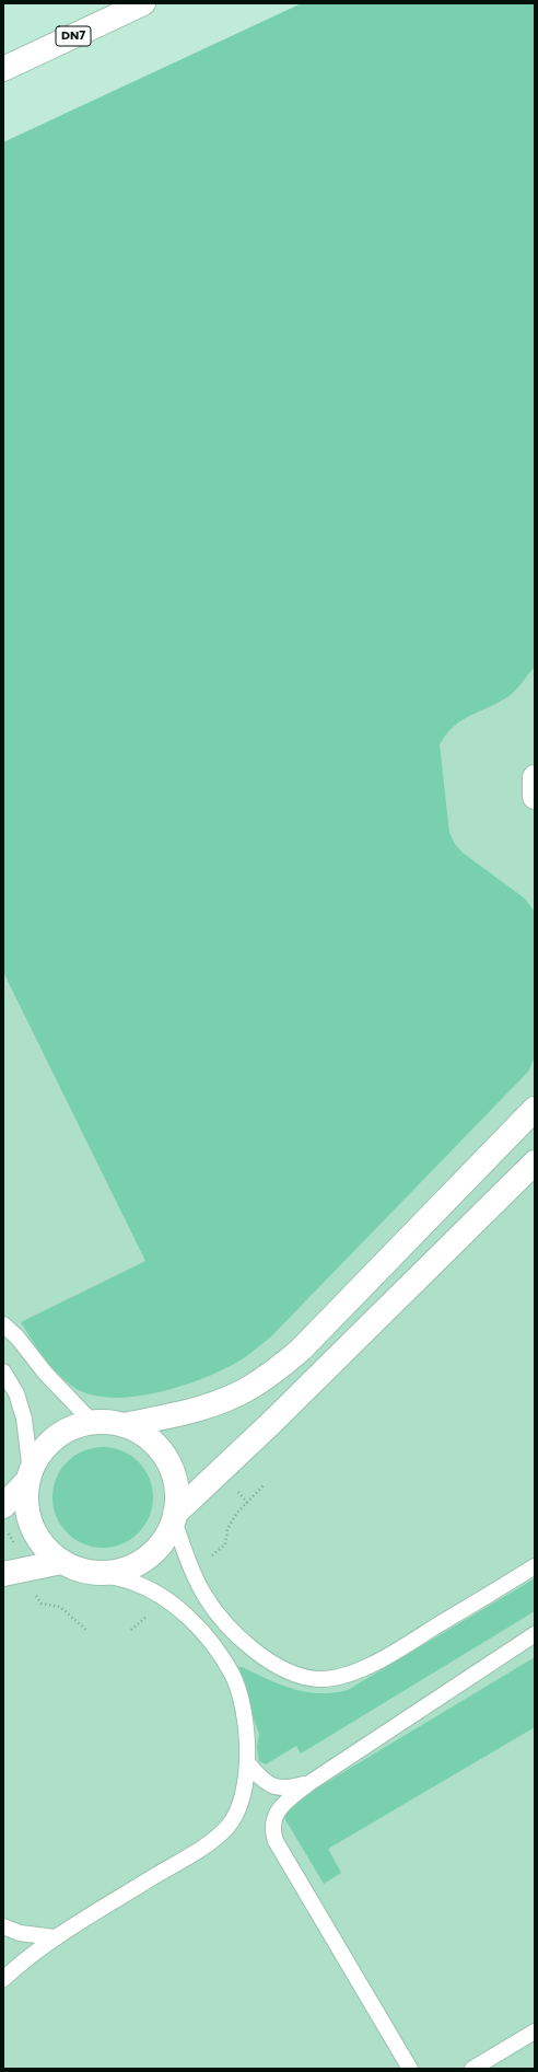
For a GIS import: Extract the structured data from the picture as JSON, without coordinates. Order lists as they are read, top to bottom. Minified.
{"streets":{"street":["DN7"]}}
